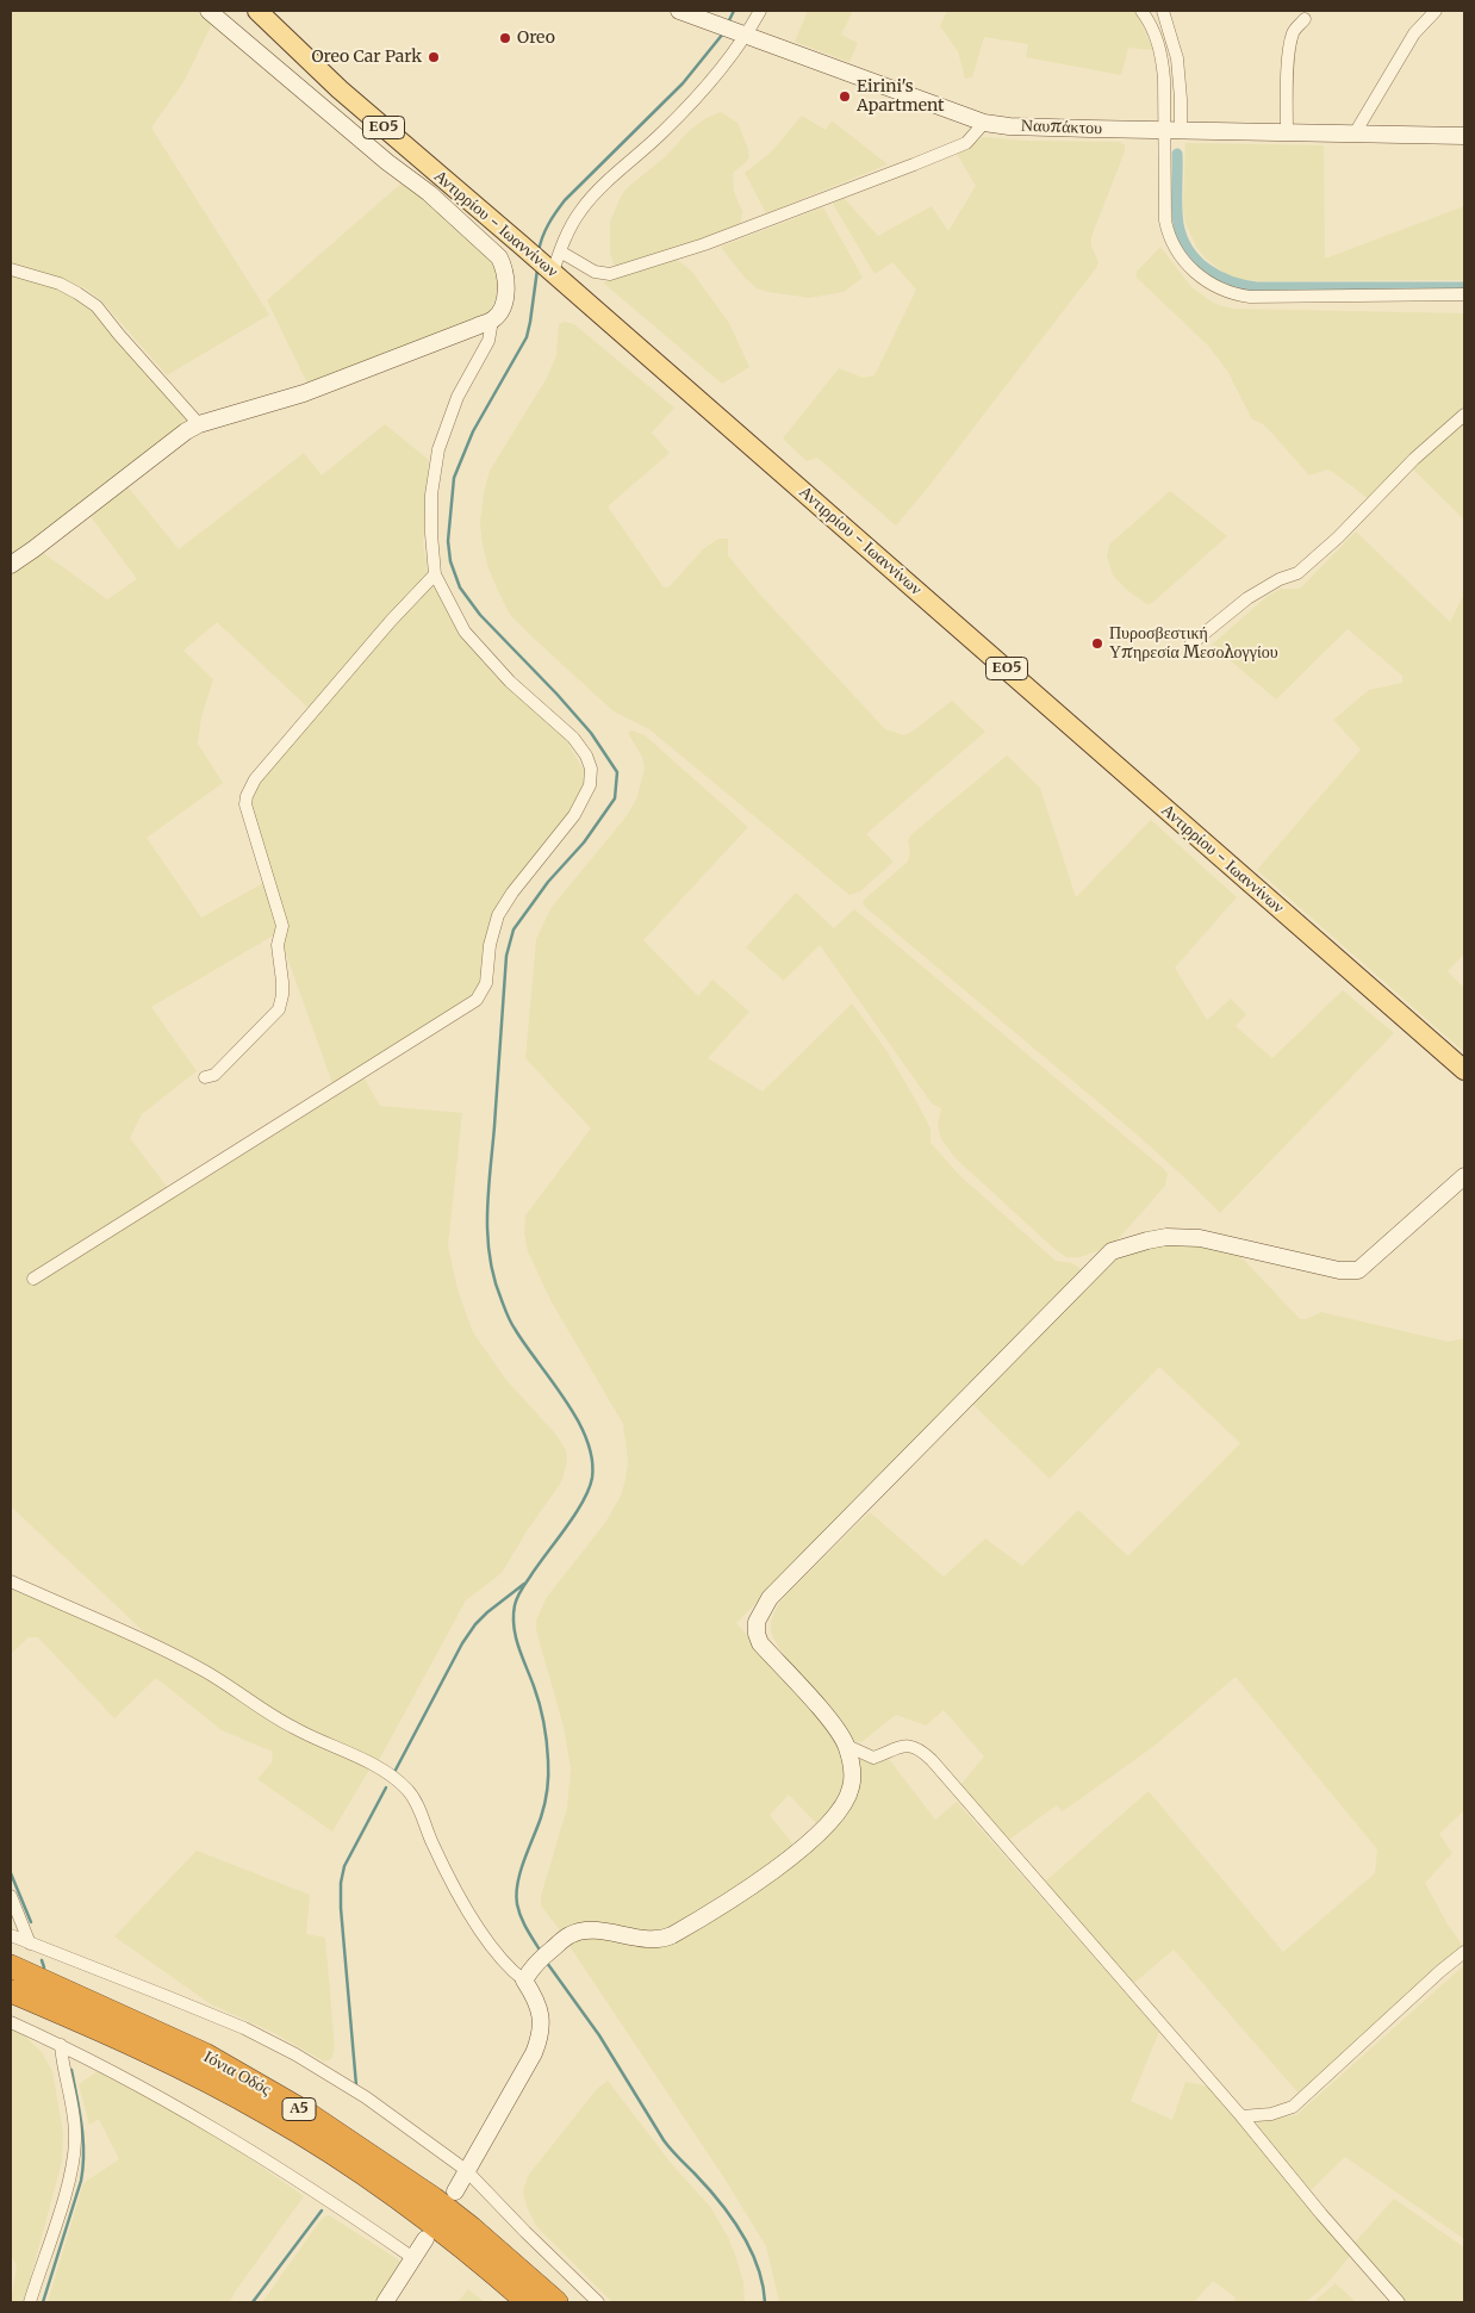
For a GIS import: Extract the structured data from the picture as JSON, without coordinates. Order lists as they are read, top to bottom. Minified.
{"streets":{"highway":["Ιόνια Οδός","Α5"],"main road":["ΕΟ5","Αντιρρίου - Ιωαννίνων"],"street":["Ναυπάκτου"]},"places":["Oreo","Oreo Car Park","Eirini's Apartment","Πυροσβεστική Υπηρεσία Μεσολογγίου"]}
